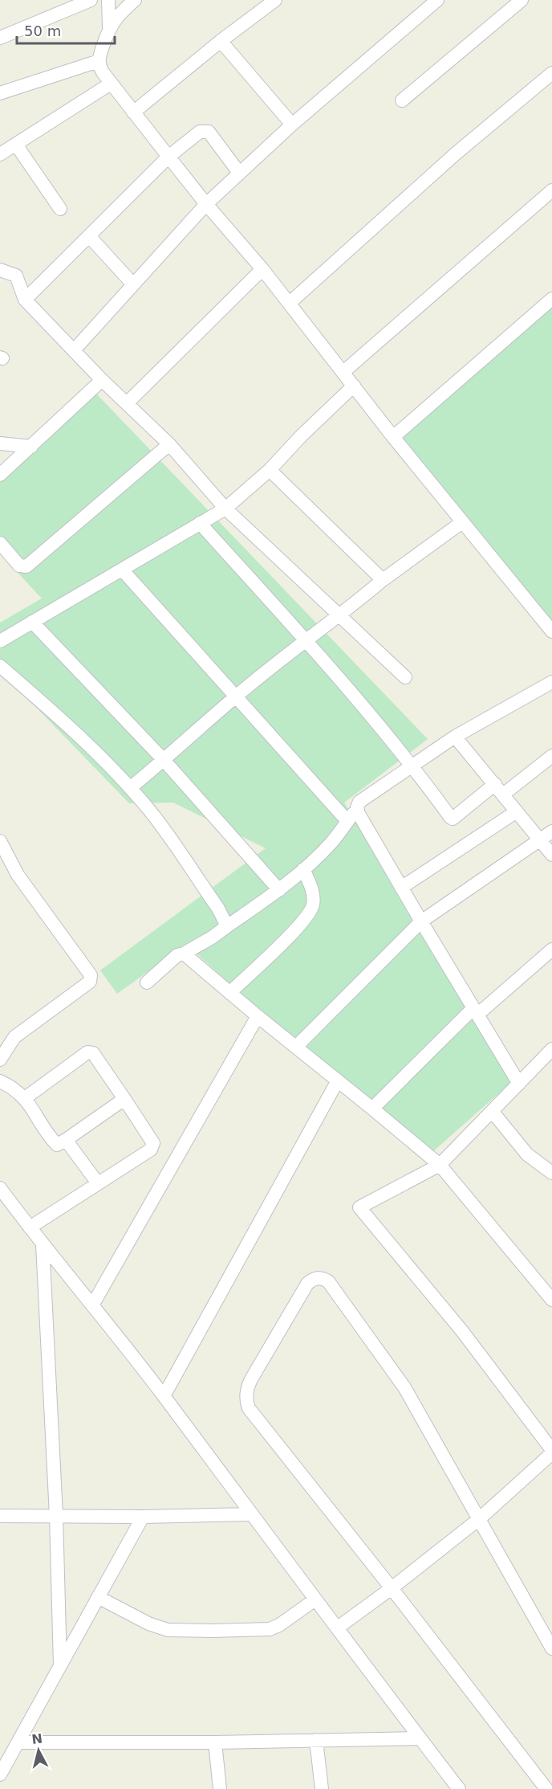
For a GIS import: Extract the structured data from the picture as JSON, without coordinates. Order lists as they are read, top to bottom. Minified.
{"scale_bar":"50 m","north":"top"}
